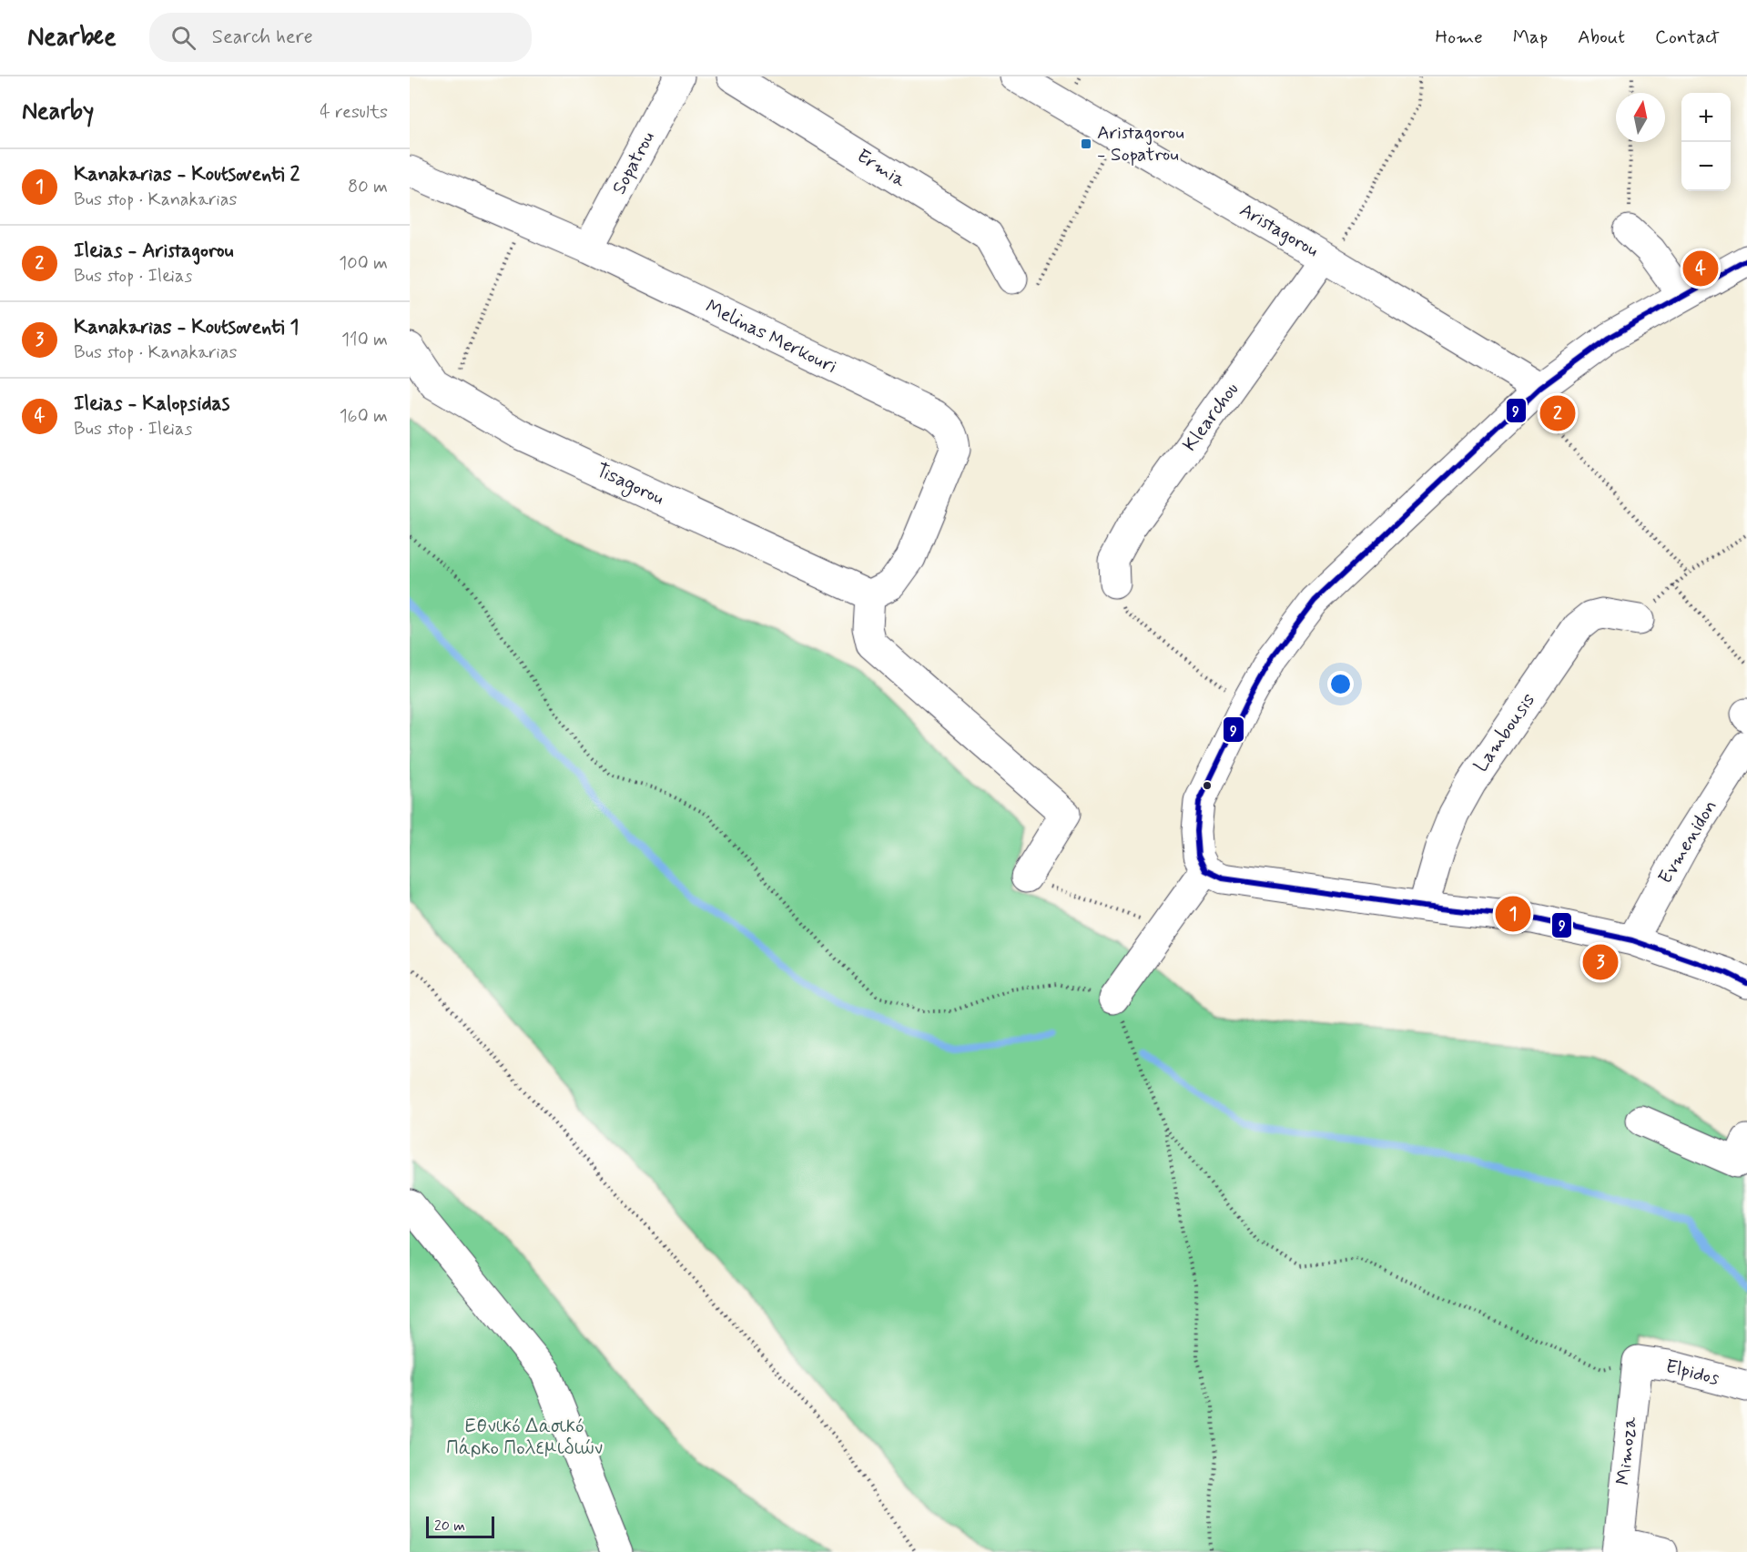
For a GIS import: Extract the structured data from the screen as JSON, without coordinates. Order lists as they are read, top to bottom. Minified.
{"streets":{"street":["Sopatrou","Ermia","Aristagorou","Melinas Merkouri","Klearchou","Tisagorou","Lambousis","Evmenidon","Elpidos","Mimoza"]},"crossings":[["Sopatrou","Melinas Merkouri"],["Aristagorou","Klearchou"],["Melinas Merkouri","Tisagorou"],["Elpidos","Mimoza"]],"parks":["Εθνικό Δασικό Πάρκο Πολεμιδιών"],"places":{"transit":["Aristagorou - Sopatrou"]},"lines":["transit line 9"],"scale_bar":"20 m","north":"top","page":{"header":"Nearbee","search":"Search here","nav":["Home","Map","About","Contact"],"heading":["Nearby","4 results"],"map_buttons":["+","−"],"list":[{"mark":"1","name":"Kanakarias - Koutsoventi 2","note":"Bus stop · Kanakarias","value":"80 m"},{"mark":"2","name":"Ileias - Aristagorou","note":"Bus stop · Ileias","value":"100 m"},{"mark":"3","name":"Kanakarias - Koutsoventi 1","note":"Bus stop · Kanakarias","value":"110 m"},{"mark":"4","name":"Ileias - Kalopsidas","note":"Bus stop · Ileias","value":"160 m"}],"pins":["4","2","1","3"],"scale":"20 m"}}
